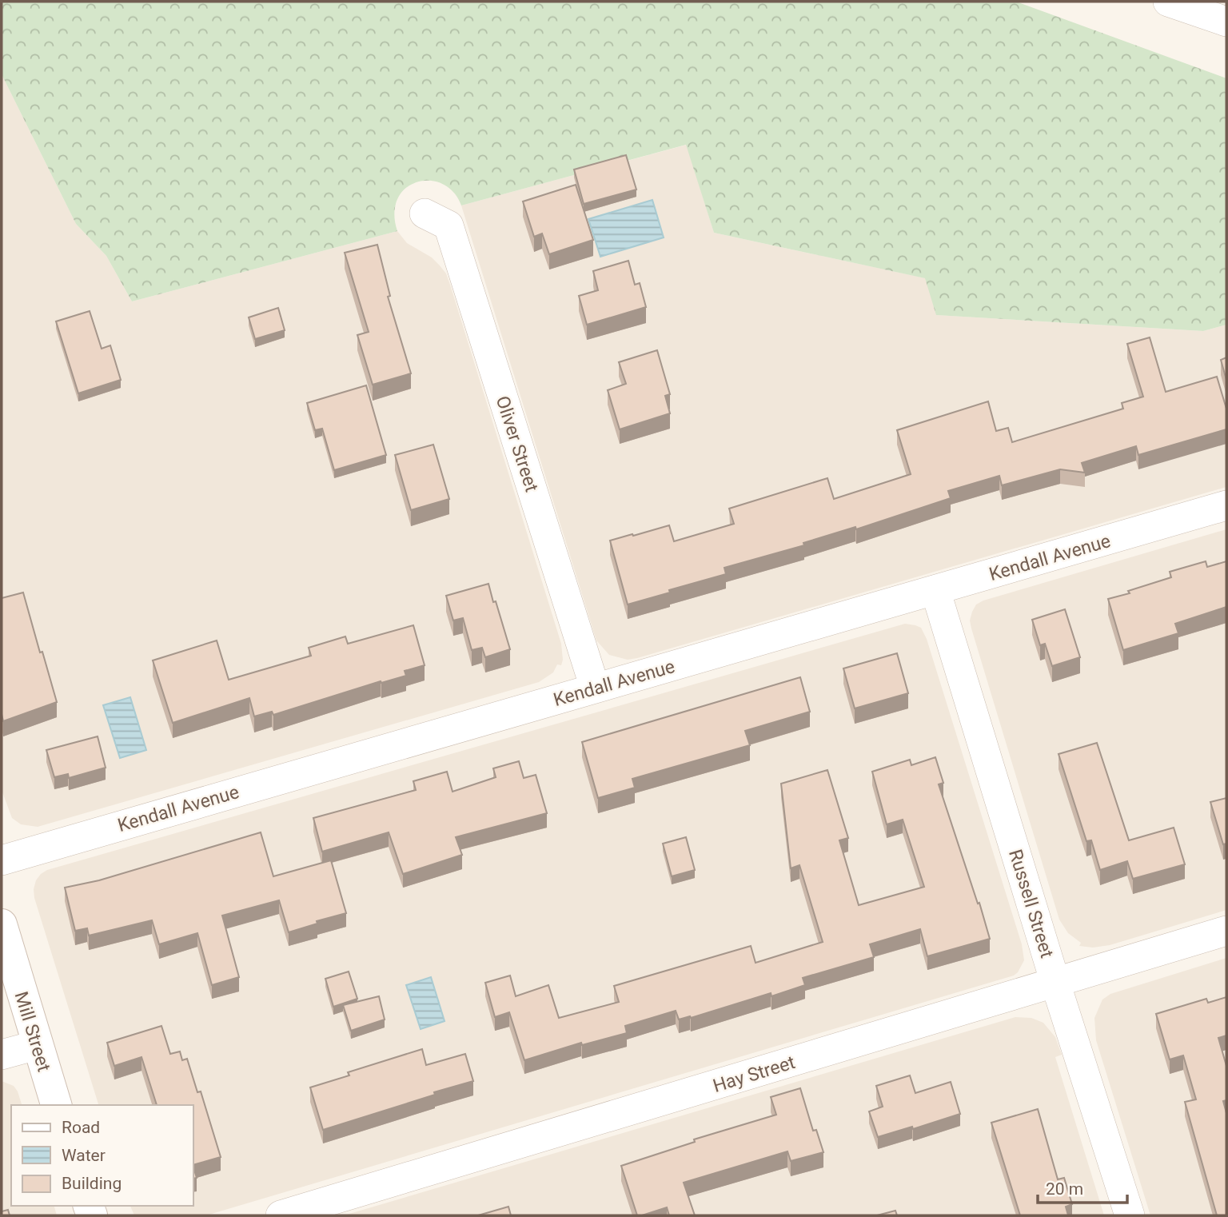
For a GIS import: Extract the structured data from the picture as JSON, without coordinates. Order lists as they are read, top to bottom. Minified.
{"streets":{"main road":["Mill Street"],"street":["Oliver Street","Kendall Avenue","Russell Street","Hay Street"]},"crossings":[["Oliver Street","Kendall Avenue"],["Kendall Avenue","Russell Street"],["Russell Street","Hay Street"]],"legend":["Road","Water","Building"],"scale_bar":"20 m"}
